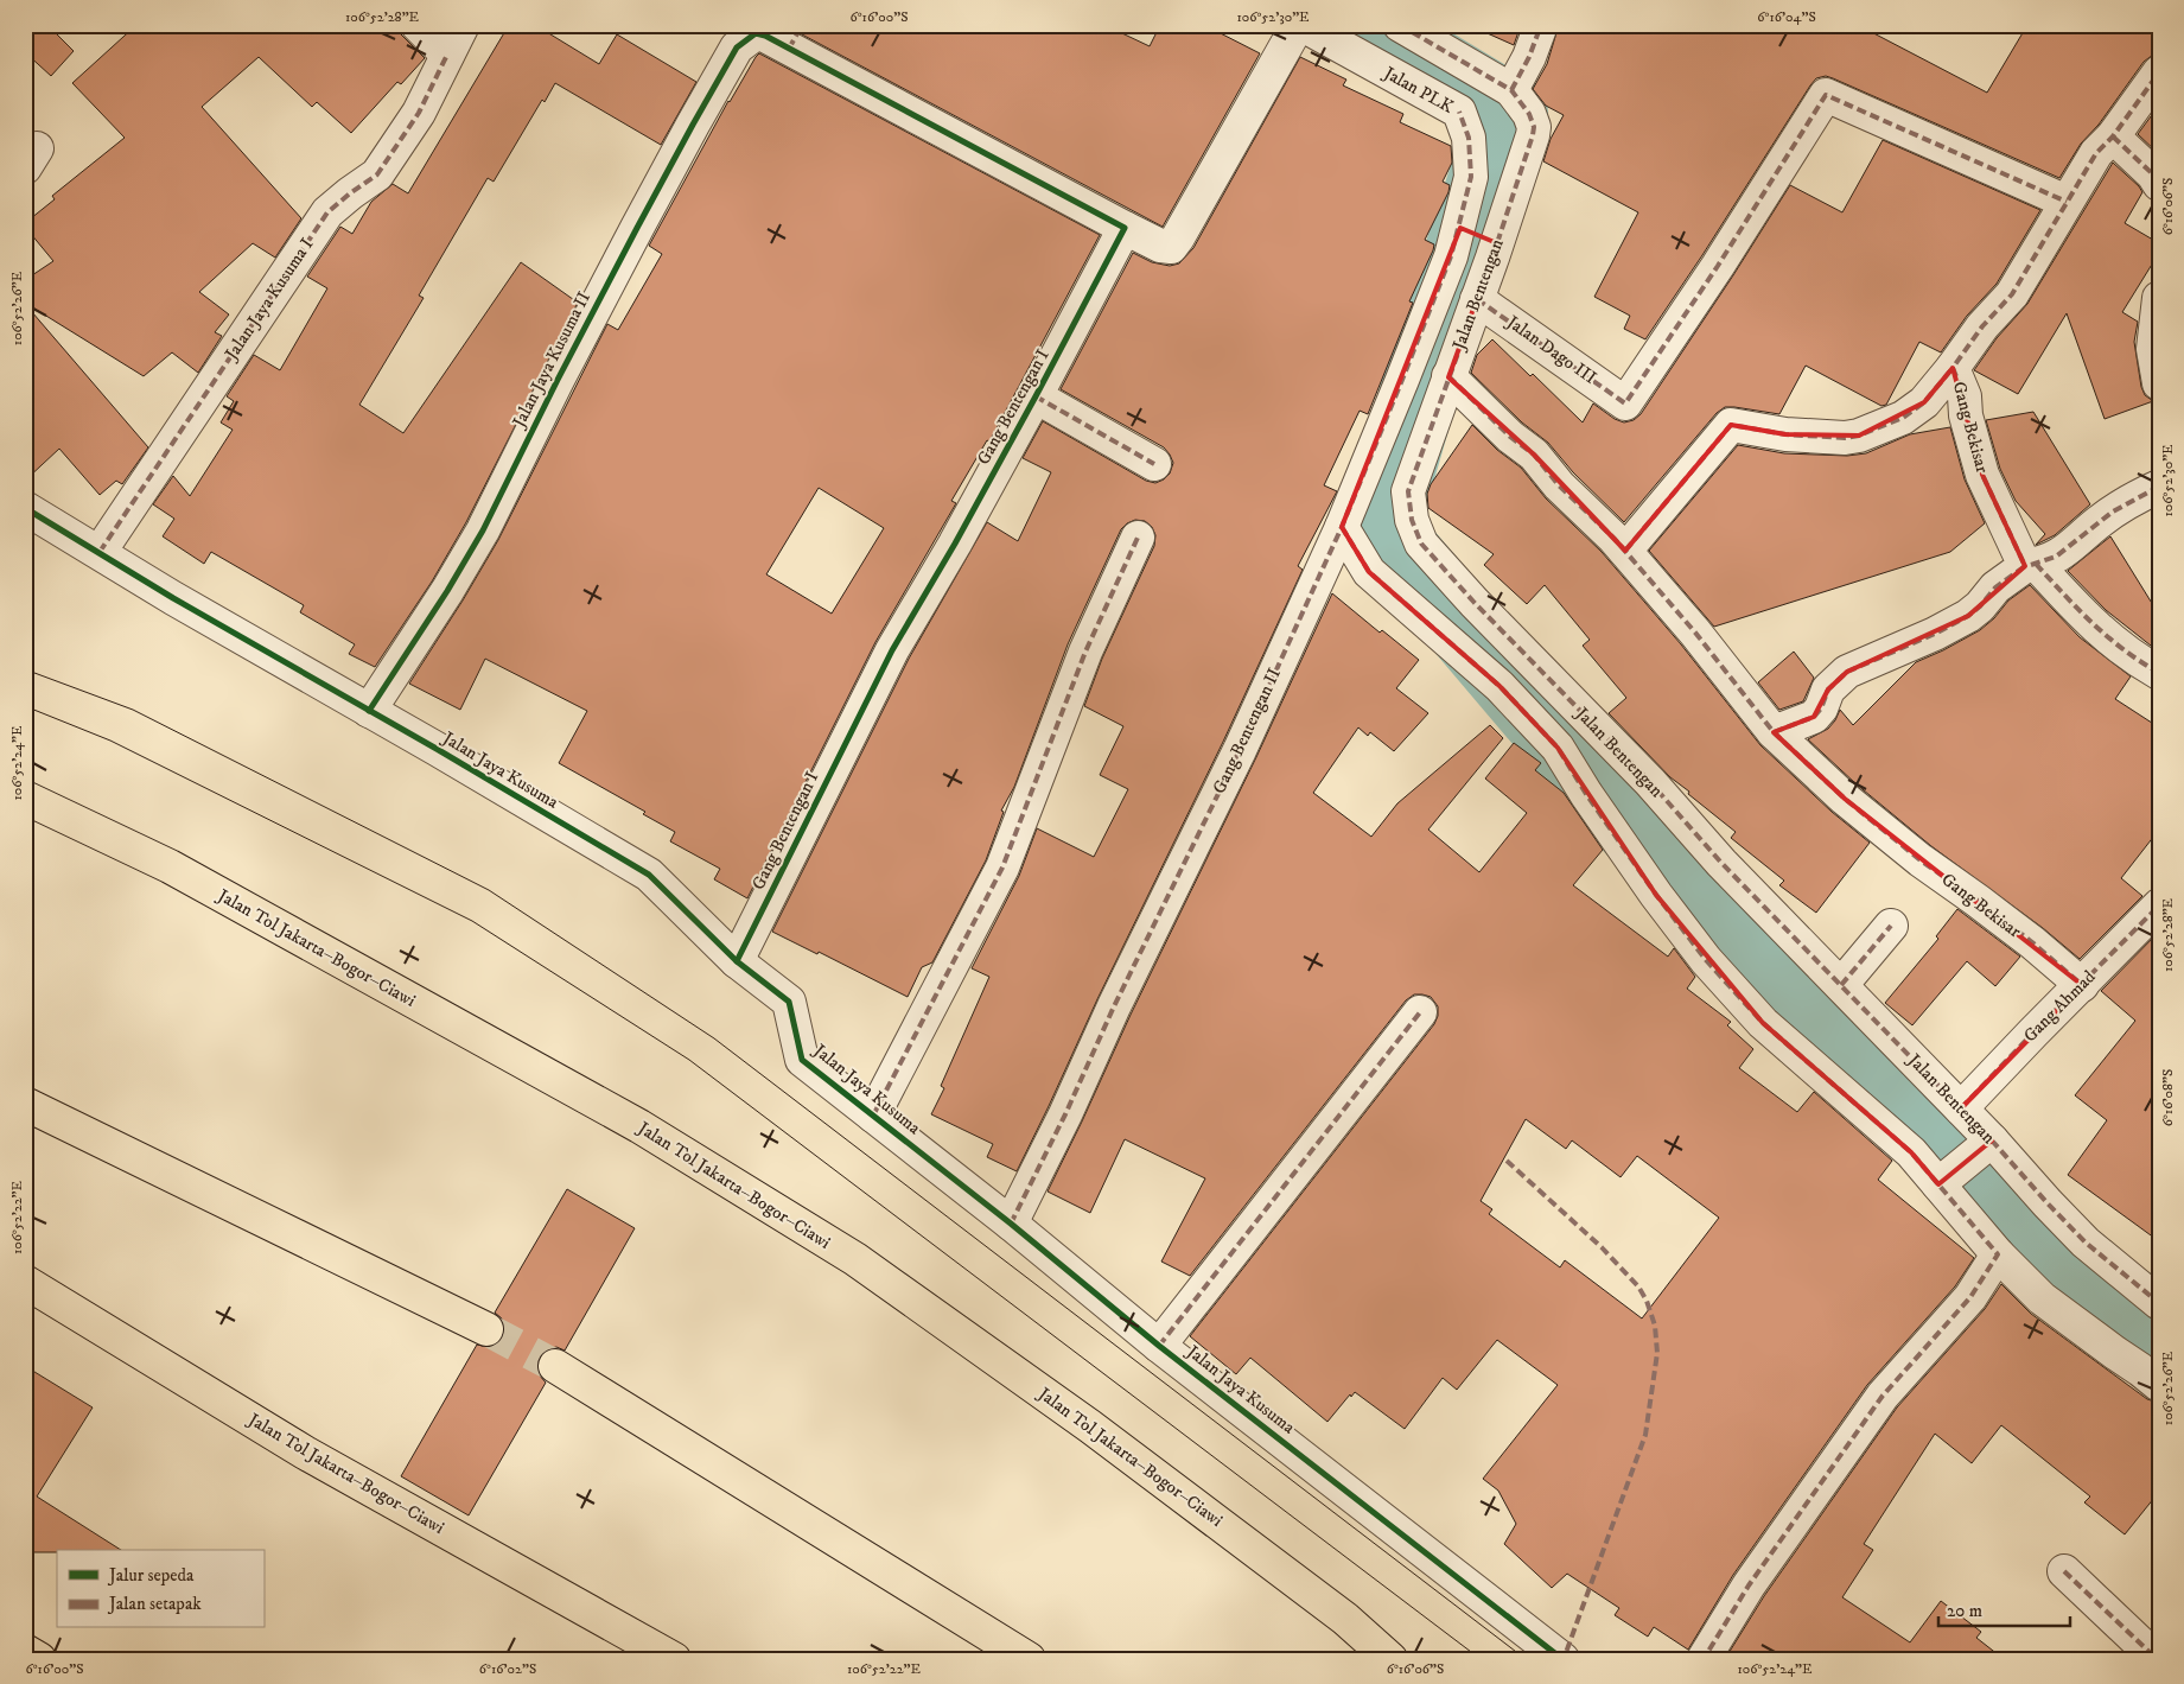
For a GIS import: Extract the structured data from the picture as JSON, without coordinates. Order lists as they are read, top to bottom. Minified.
{"streets":{"highway":["Jalan Tol Jakarta–Bogor–Ciawi"],"street":["Jalan PLK","Jalan Bentengan","Jalan Jaya Kusuma I","Jalan Dago III","Jalan Jaya Kusuma II","Gang Bentengan I","Gang Bekisar","Gang Bentengan II","Jalan Jaya Kusuma","Gang Ahmad"]},"crossings":[["Jalan PLK","Jalan Bentengan"],["Jalan PLK","Gang Bentengan II"],["Jalan Bentengan","Jalan Dago III"],["Jalan Bentengan","Gang Bekisar"],["Jalan Bentengan","Gang Bentengan II"],["Jalan Bentengan","Gang Ahmad"],["Jalan Jaya Kusuma I","Jalan Jaya Kusuma"],["Jalan Dago III","Gang Bekisar"],["Jalan Jaya Kusuma II","Jalan Jaya Kusuma"],["Gang Bentengan I","Jalan Jaya Kusuma"],["Gang Bekisar","Gang Ahmad"],["Gang Bentengan II","Jalan Jaya Kusuma"]],"legend":["Jalur sepeda","Jalan setapak"],"scale_bar":"20 m","coordinates":["106°52'28\"E","6°16'00\"S","106°52'30\"E","6°16'04\"S","6°16'06\"S","106°52'26\"E","106°52'24\"E","6°16'08\"S","106°52'22\"E","6°16'02\"S"]}
